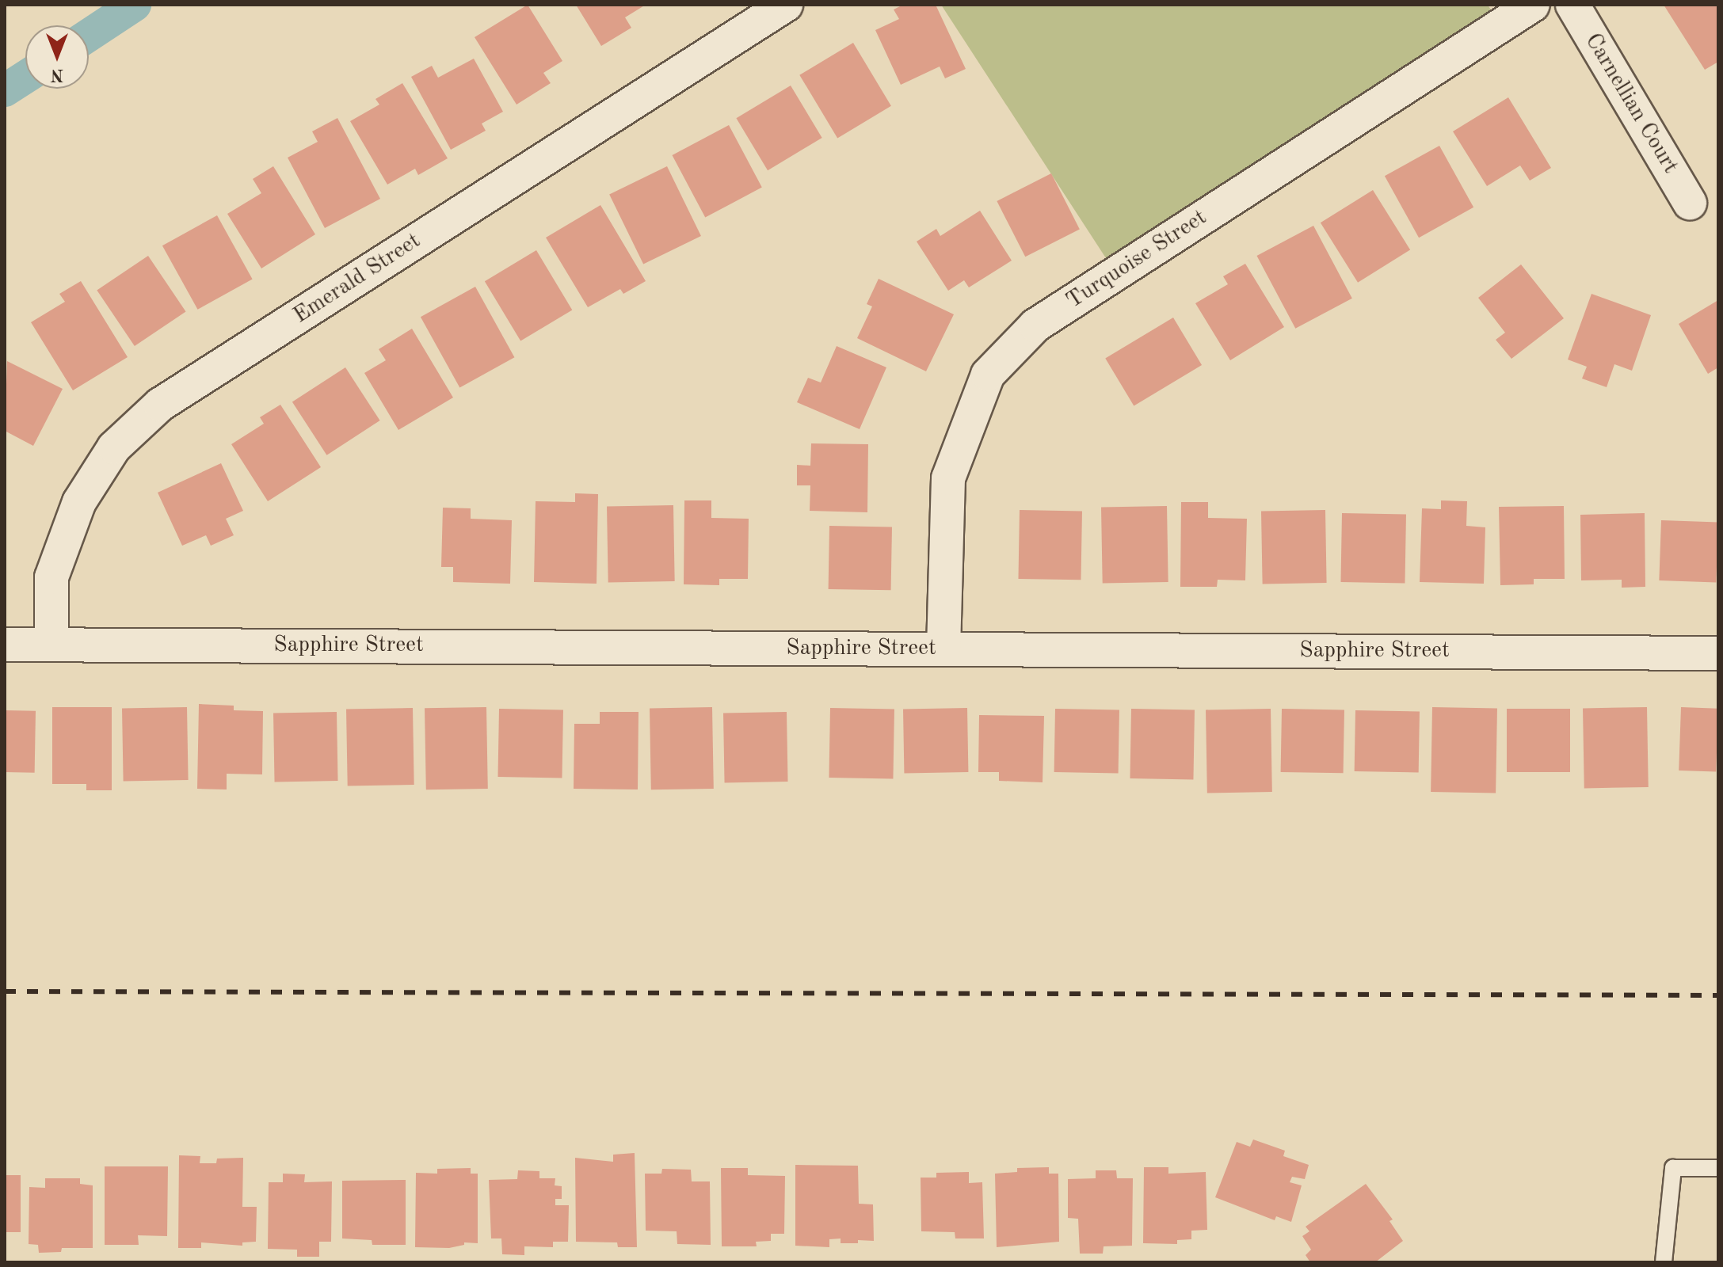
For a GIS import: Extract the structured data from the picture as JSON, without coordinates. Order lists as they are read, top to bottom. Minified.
{"streets":{"street":["Carnellian Court","Turquoise Street","Emerald Street","Sapphire Street"]},"crossings":[["Turquoise Street","Sapphire Street"],["Emerald Street","Sapphire Street"]],"north":"bottom"}
